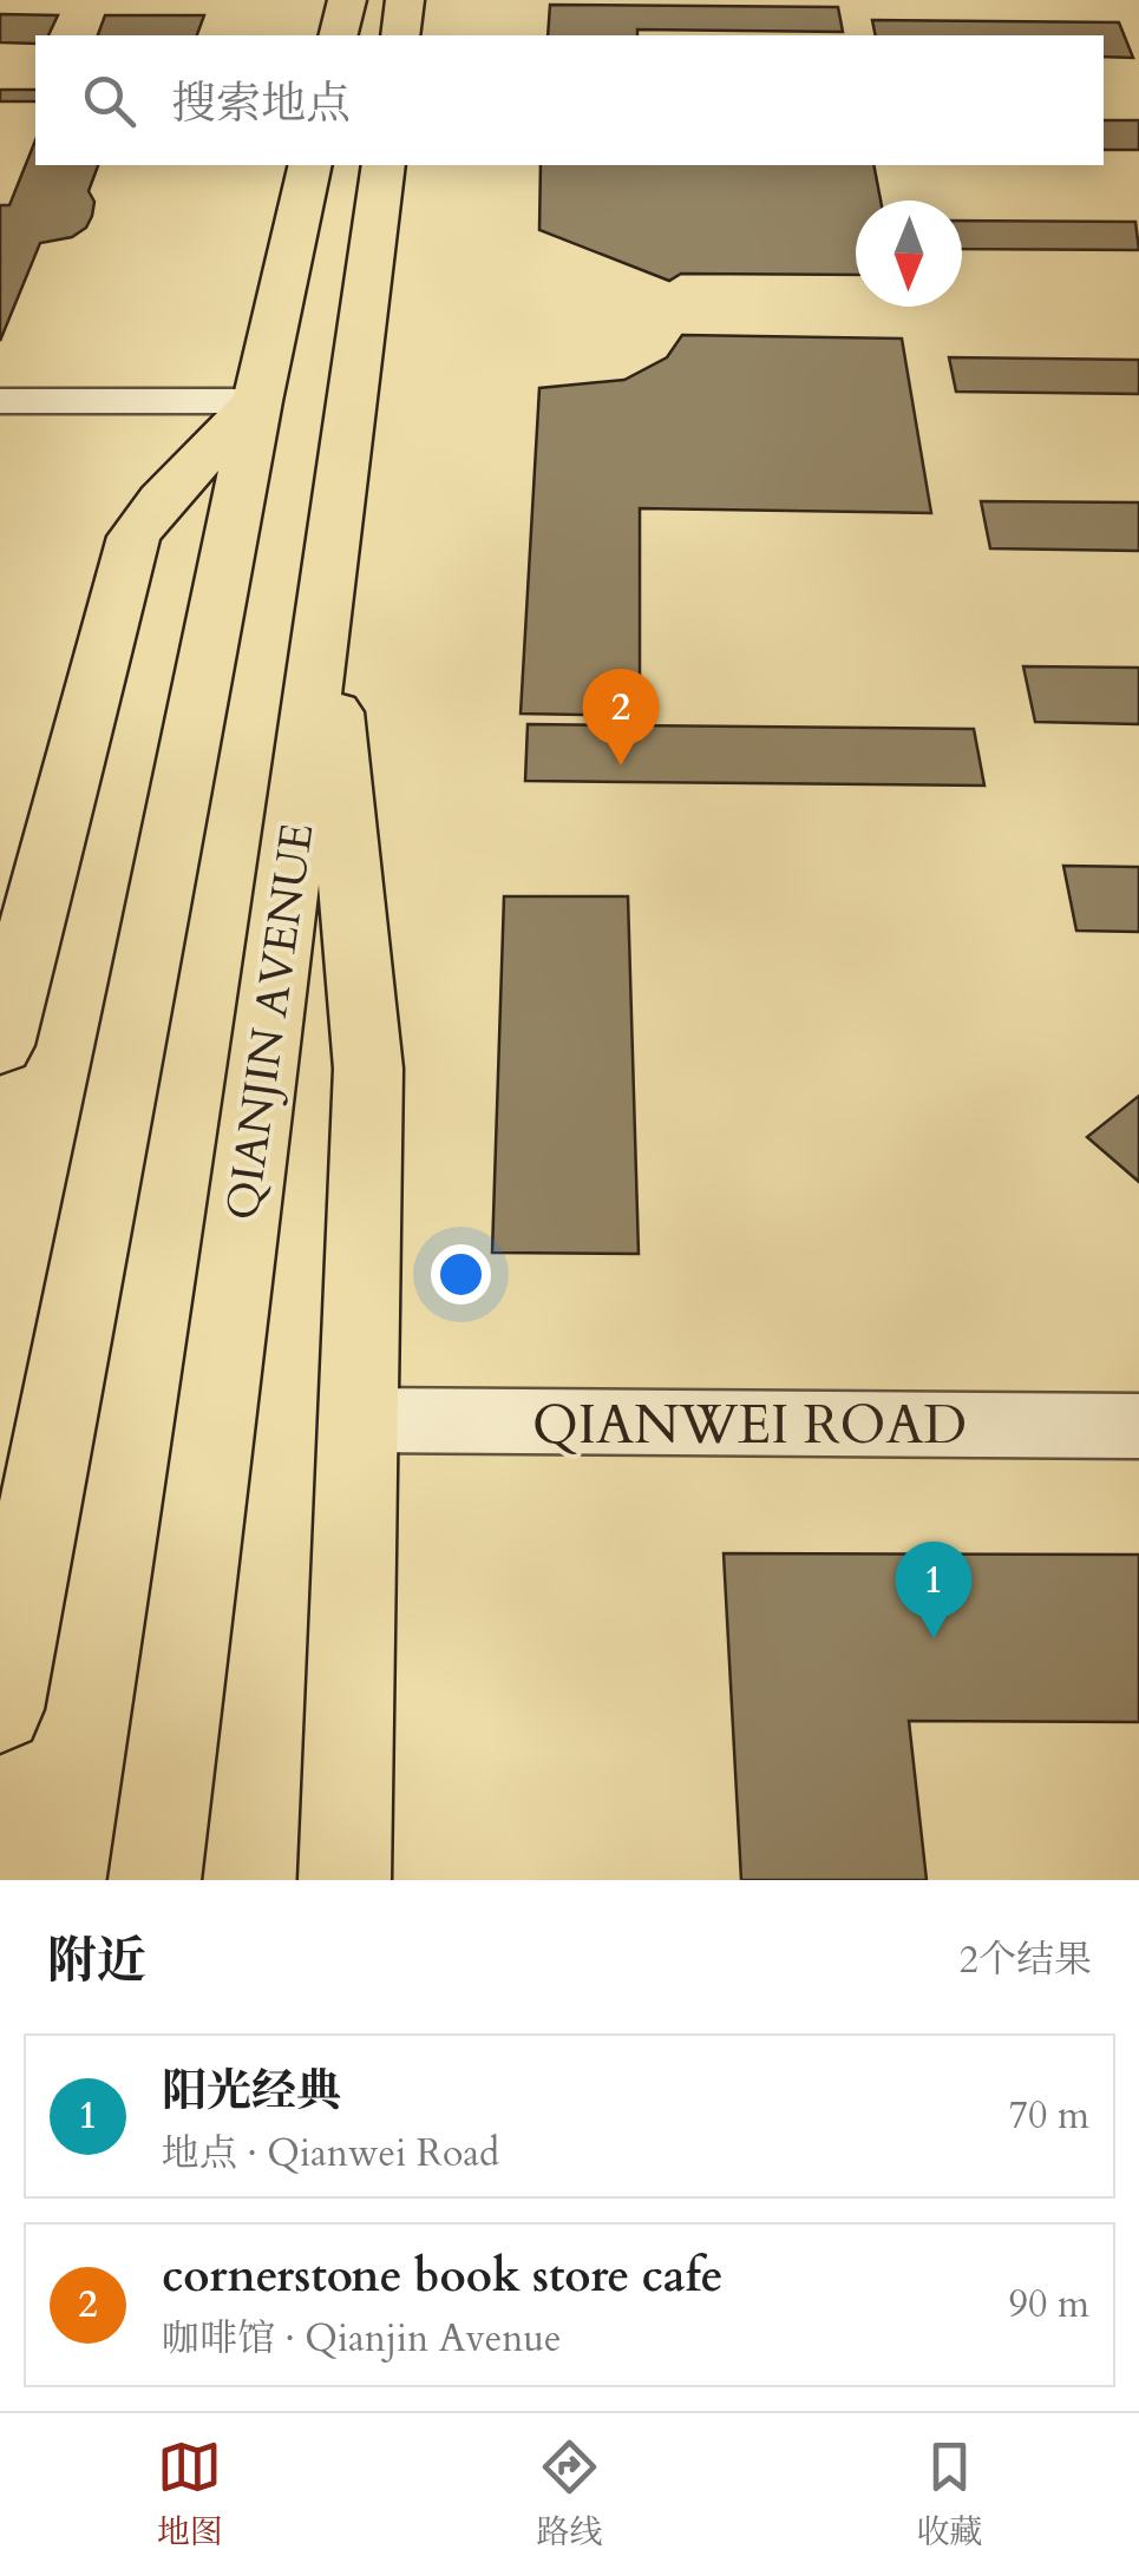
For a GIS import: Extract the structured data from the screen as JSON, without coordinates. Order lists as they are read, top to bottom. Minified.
{"streets":{"main road":["QIANJIN AVENUE"],"street":["QIANWEI ROAD"]},"north":"bottom","page":{"search":"搜索地点","pins":["2","1"],"heading":["附近","2个结果"],"list":[{"mark":"1","name":"阳光经典","note":"地点 · Qianwei Road","value":"70 m"},{"mark":"2","name":"cornerstone book store cafe","note":"咖啡馆 · Qianjin Avenue","value":"90 m"}],"nav":["地图","路线","收藏"]}}
